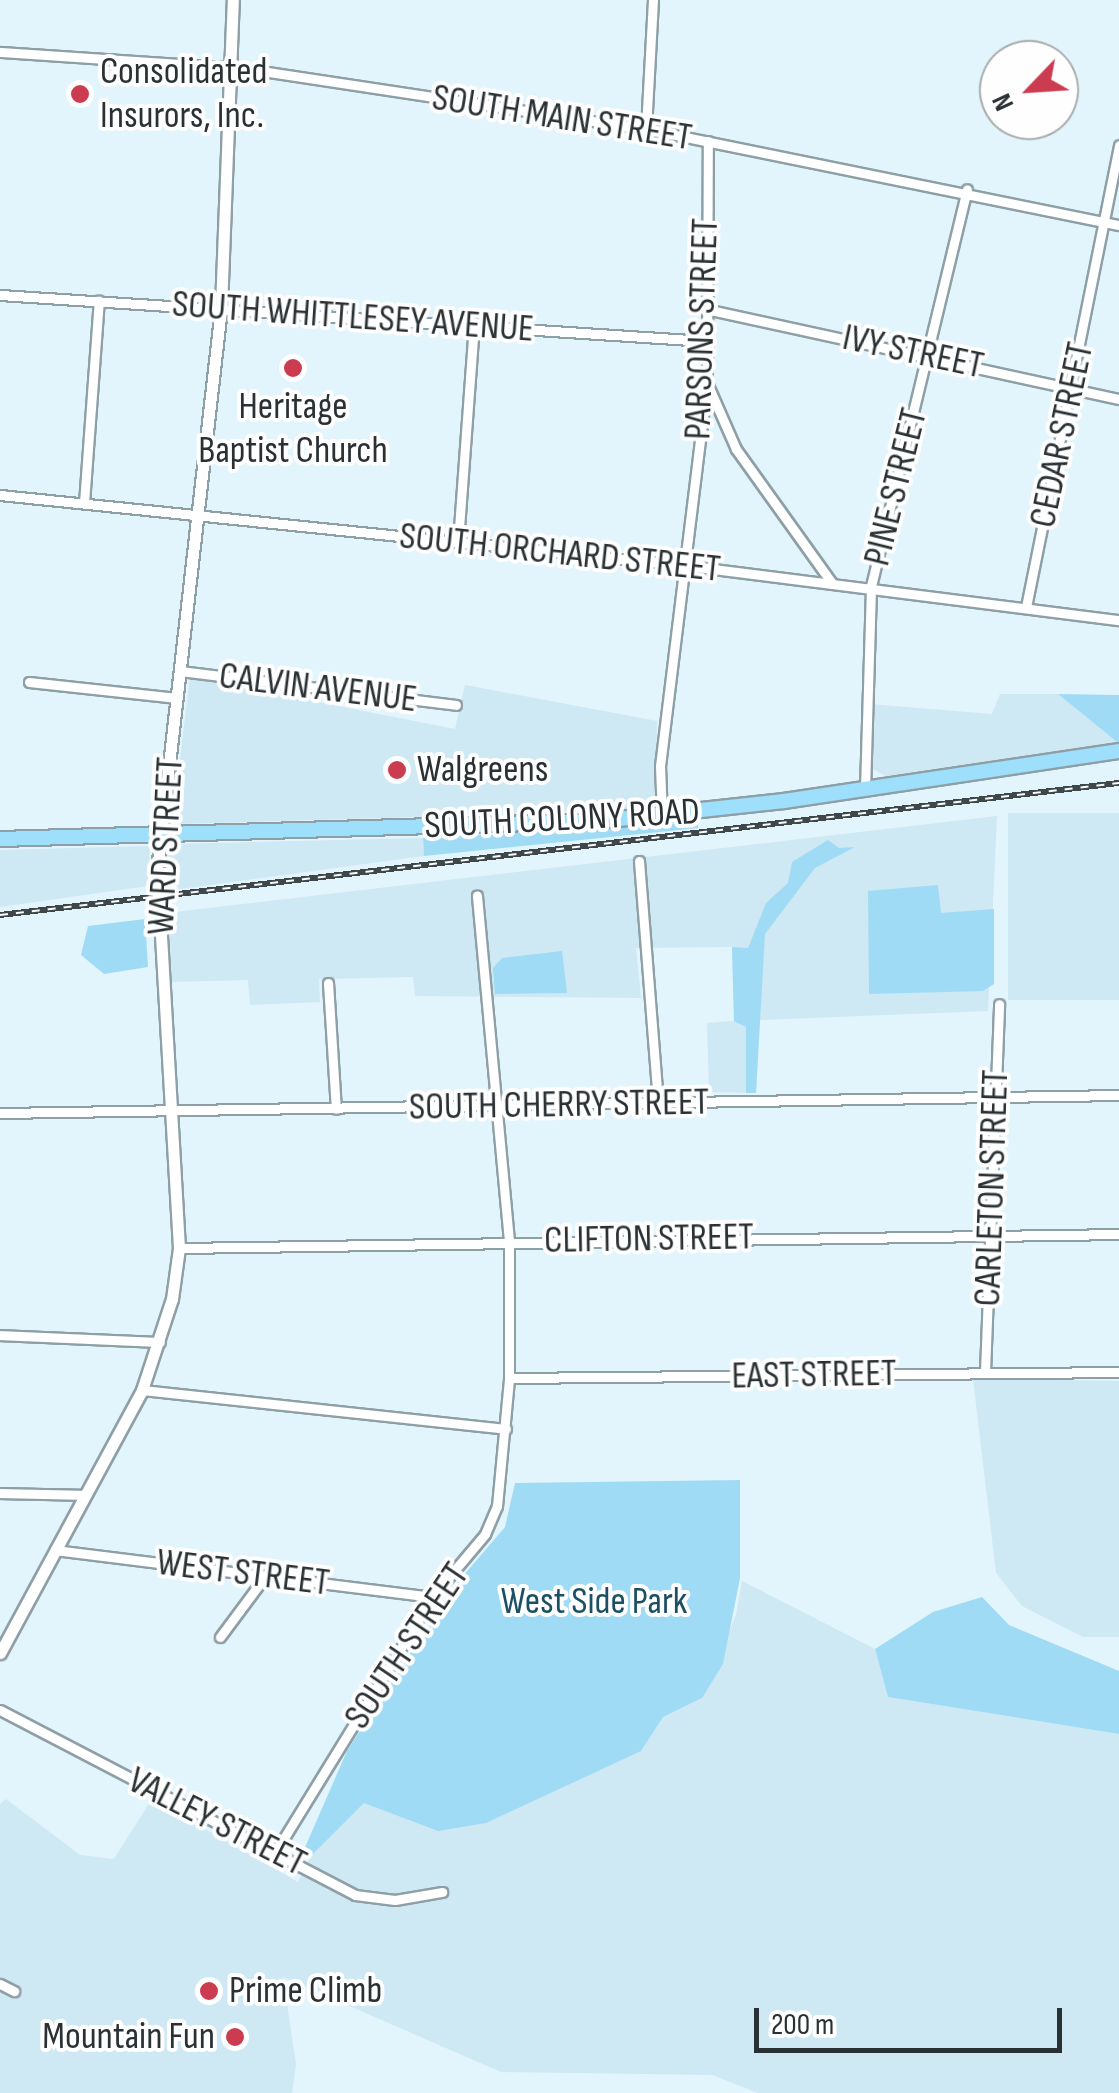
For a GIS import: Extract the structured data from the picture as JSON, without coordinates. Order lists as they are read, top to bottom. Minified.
{"streets":{"main road":["SOUTH COLONY ROAD"],"street":["SOUTH MAIN STREET","SOUTH WHITTLESEY AVENUE","PARSONS STREET","IVY STREET","CEDAR STREET","PINE STREET","SOUTH ORCHARD STREET","CALVIN AVENUE","WARD STREET","SOUTH CHERRY STREET","CARLETON STREET","CLIFTON STREET","EAST STREET","WEST STREET","SOUTH STREET","VALLEY STREET"]},"crossings":[["SOUTH MAIN STREET","PARSONS STREET"],["SOUTH MAIN STREET","CEDAR STREET"],["SOUTH MAIN STREET","PINE STREET"],["SOUTH MAIN STREET","WARD STREET"],["SOUTH WHITTLESEY AVENUE","PARSONS STREET"],["SOUTH WHITTLESEY AVENUE","WARD STREET"],["PARSONS STREET","IVY STREET"],["PARSONS STREET","SOUTH ORCHARD STREET"],["PARSONS STREET","SOUTH COLONY ROAD"],["IVY STREET","CEDAR STREET"],["IVY STREET","PINE STREET"],["CEDAR STREET","SOUTH ORCHARD STREET"],["PINE STREET","SOUTH ORCHARD STREET"],["PINE STREET","SOUTH COLONY ROAD"],["SOUTH ORCHARD STREET","WARD STREET"],["CALVIN AVENUE","WARD STREET"],["SOUTH COLONY ROAD","WARD STREET"],["WARD STREET","SOUTH CHERRY STREET"],["WARD STREET","CLIFTON STREET"],["WARD STREET","WEST STREET"],["SOUTH CHERRY STREET","CARLETON STREET"],["SOUTH CHERRY STREET","SOUTH STREET"],["CARLETON STREET","CLIFTON STREET"],["CARLETON STREET","EAST STREET"],["CLIFTON STREET","SOUTH STREET"],["EAST STREET","SOUTH STREET"],["WEST STREET","SOUTH STREET"],["SOUTH STREET","VALLEY STREET"]],"parks":["West Side Park"],"places":["Consolidated Insurors, Inc.","Heritage Baptist Church","Walgreens","Prime Climb","Mountain Fun"],"scale_bar":"200 m","north":"bottom left"}
